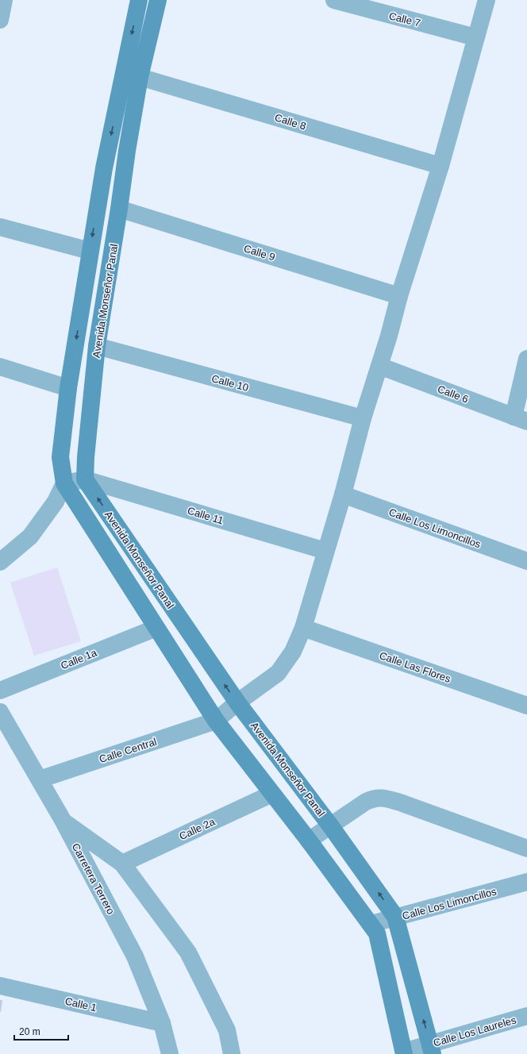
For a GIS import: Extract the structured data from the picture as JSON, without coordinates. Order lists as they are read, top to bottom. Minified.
{"streets":{"street":["Calle 7","Calle 8","Calle 9","Avenida Monseñor Panal","Calle 10","Calle 6","Calle 11","Calle Los Limoncillos","Calle 1a","Calle Las Flores","Calle Central","Calle 2a","Carretera Terrero","Calle 1","Calle Los Laureles"]},"crossings":[["Calle 8","Avenida Monseñor Panal"],["Calle 9","Avenida Monseñor Panal"],["Avenida Monseñor Panal","Calle 10"],["Avenida Monseñor Panal","Calle 11"],["Avenida Monseñor Panal","Calle Los Limoncillos"],["Avenida Monseñor Panal","Calle 1a"],["Avenida Monseñor Panal","Calle Central"],["Avenida Monseñor Panal","Calle 2a"],["Avenida Monseñor Panal","Calle Los Laureles"],["Calle Central","Carretera Terrero"],["Carretera Terrero","Calle 1"]],"scale_bar":"20 m"}
